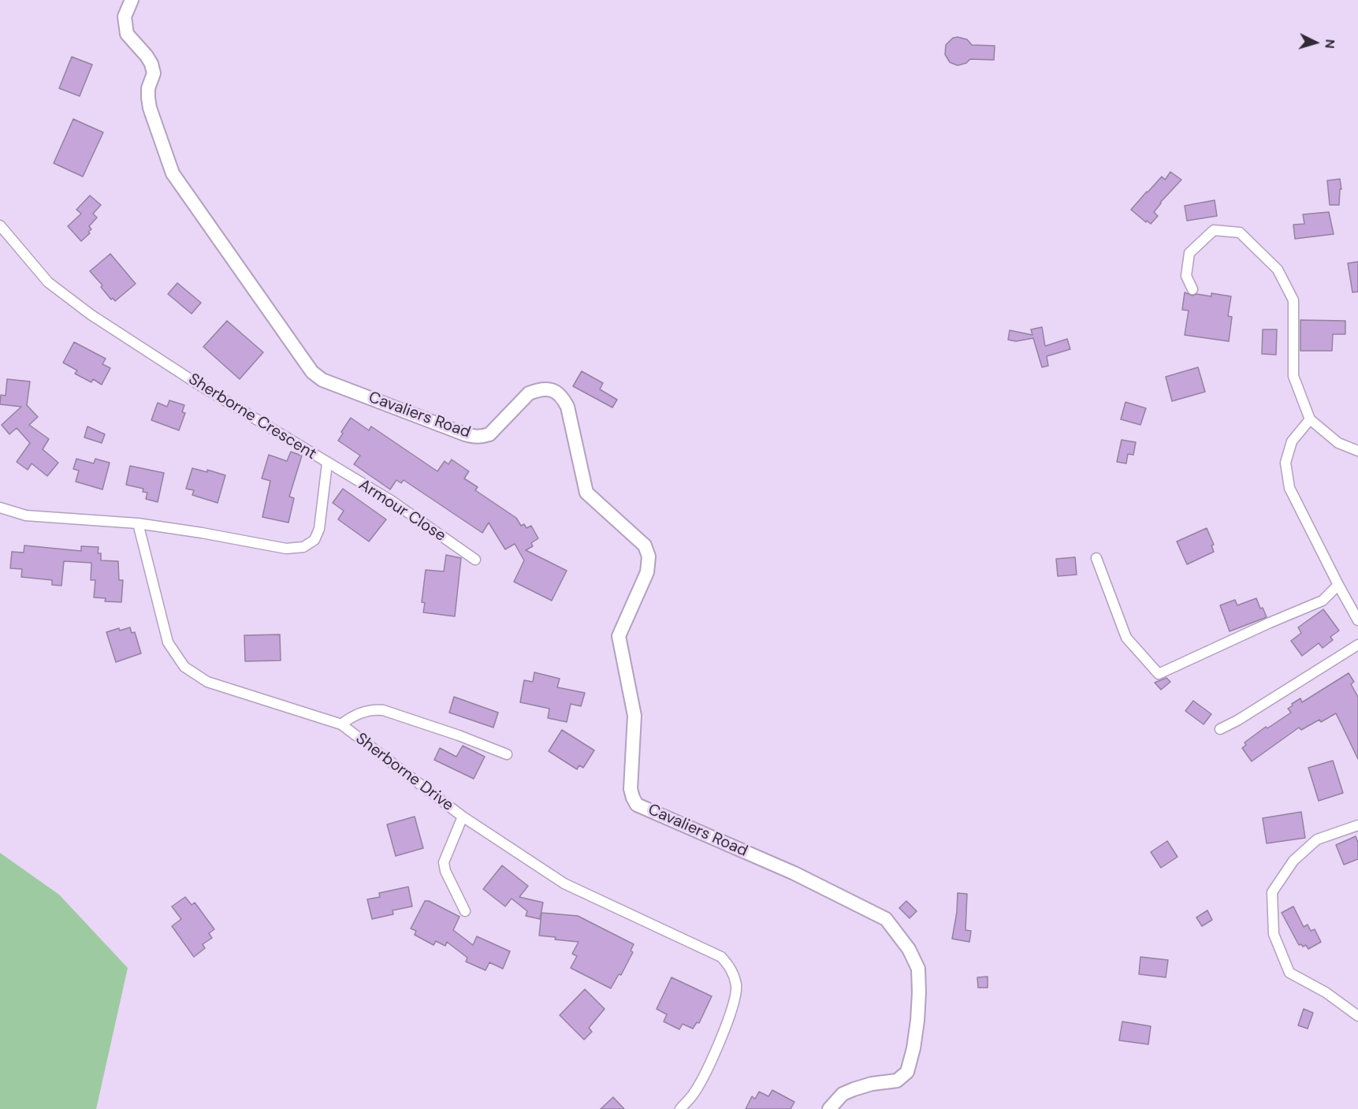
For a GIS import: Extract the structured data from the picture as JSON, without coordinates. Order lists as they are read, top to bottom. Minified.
{"streets":{"main road":["Cavaliers Road"],"street":["Sherborne Crescent","Armour Close","Sherborne Drive"]},"crossings":[["Sherborne Crescent","Armour Close"],["Sherborne Crescent","Sherborne Drive"]],"north":"right"}
